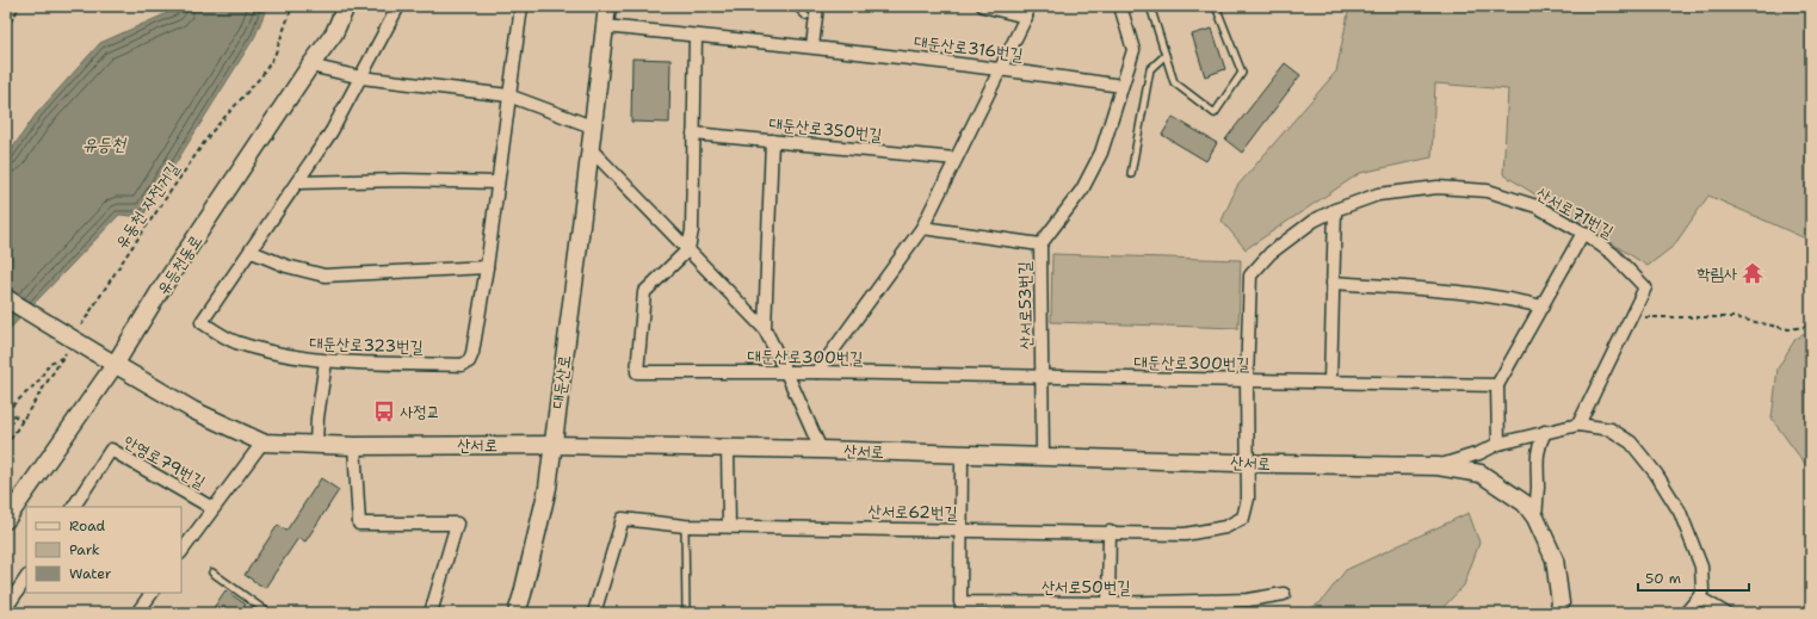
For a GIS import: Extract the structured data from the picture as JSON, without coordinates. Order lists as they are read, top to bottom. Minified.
{"streets":{"main road":["유등천동로","대둔산로","산서로"],"street":["대둔산로316번길","대둔산로350번길","산서로71번길","산서로53번길","대둔산로323번길","대둔산로300번길","안영로79번길","산서로62번길","산서로50번길"],"path":["유동천 자전거길"]},"crossings":[["대둔산로316번길","산서로53번길"],["대둔산로316번길","대둔산로"],["산서로71번길","대둔산로300번길"],["산서로71번길","산서로"],["산서로71번길","산서로62번길"],["유등천동로","산서로"],["산서로53번길","대둔산로300번길"],["산서로53번길","산서로"],["대둔산로","산서로"],["산서로","산서로62번길"],["산서로","산서로50번길"],["산서로62번길","산서로50번길"]],"water":["유등천"],"places":{"temple":["학림사"],"bus stop":["사정교"]},"legend":["Road","Park","Water"],"scale_bar":"50 m"}
